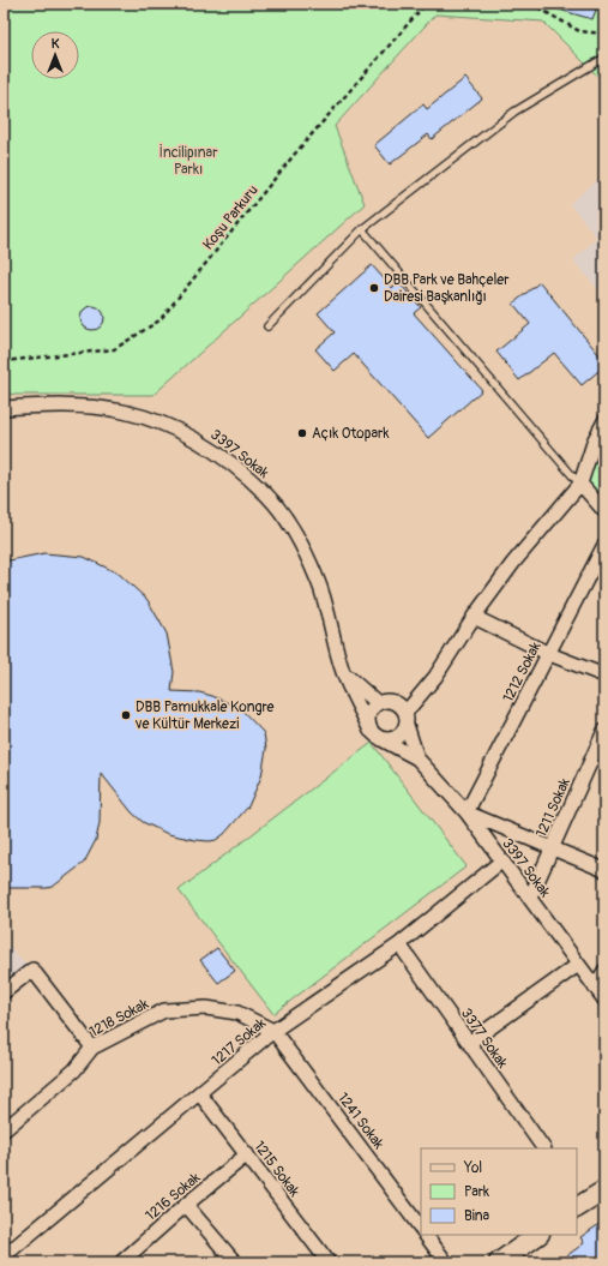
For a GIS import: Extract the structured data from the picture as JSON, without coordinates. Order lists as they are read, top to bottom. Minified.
{"streets":{"street":["3397 Sokak","1212 Sokak","1211 Sokak","1218 Sokak","3377 Sokak","1217 Sokak","1241 Sokak","1215 Sokak","1216 Sokak"],"path":["Koşu Parkuru"]},"crossings":[["3397 Sokak","1212 Sokak"],["3397 Sokak","1211 Sokak"],["3397 Sokak","1217 Sokak"],["1218 Sokak","1217 Sokak"],["1218 Sokak","1241 Sokak"],["3377 Sokak","1217 Sokak"],["1217 Sokak","1241 Sokak"],["1217 Sokak","1215 Sokak"],["1215 Sokak","1216 Sokak"]],"parks":["İncilipınar Parkı"],"places":["DBB Park ve Bahçeler Dairesi Başkanlığı","Açık Otopark","DBB Pamukkale Kongre ve Kültür Merkezi"],"legend":["Yol","Park","Bina"],"north":"top"}
